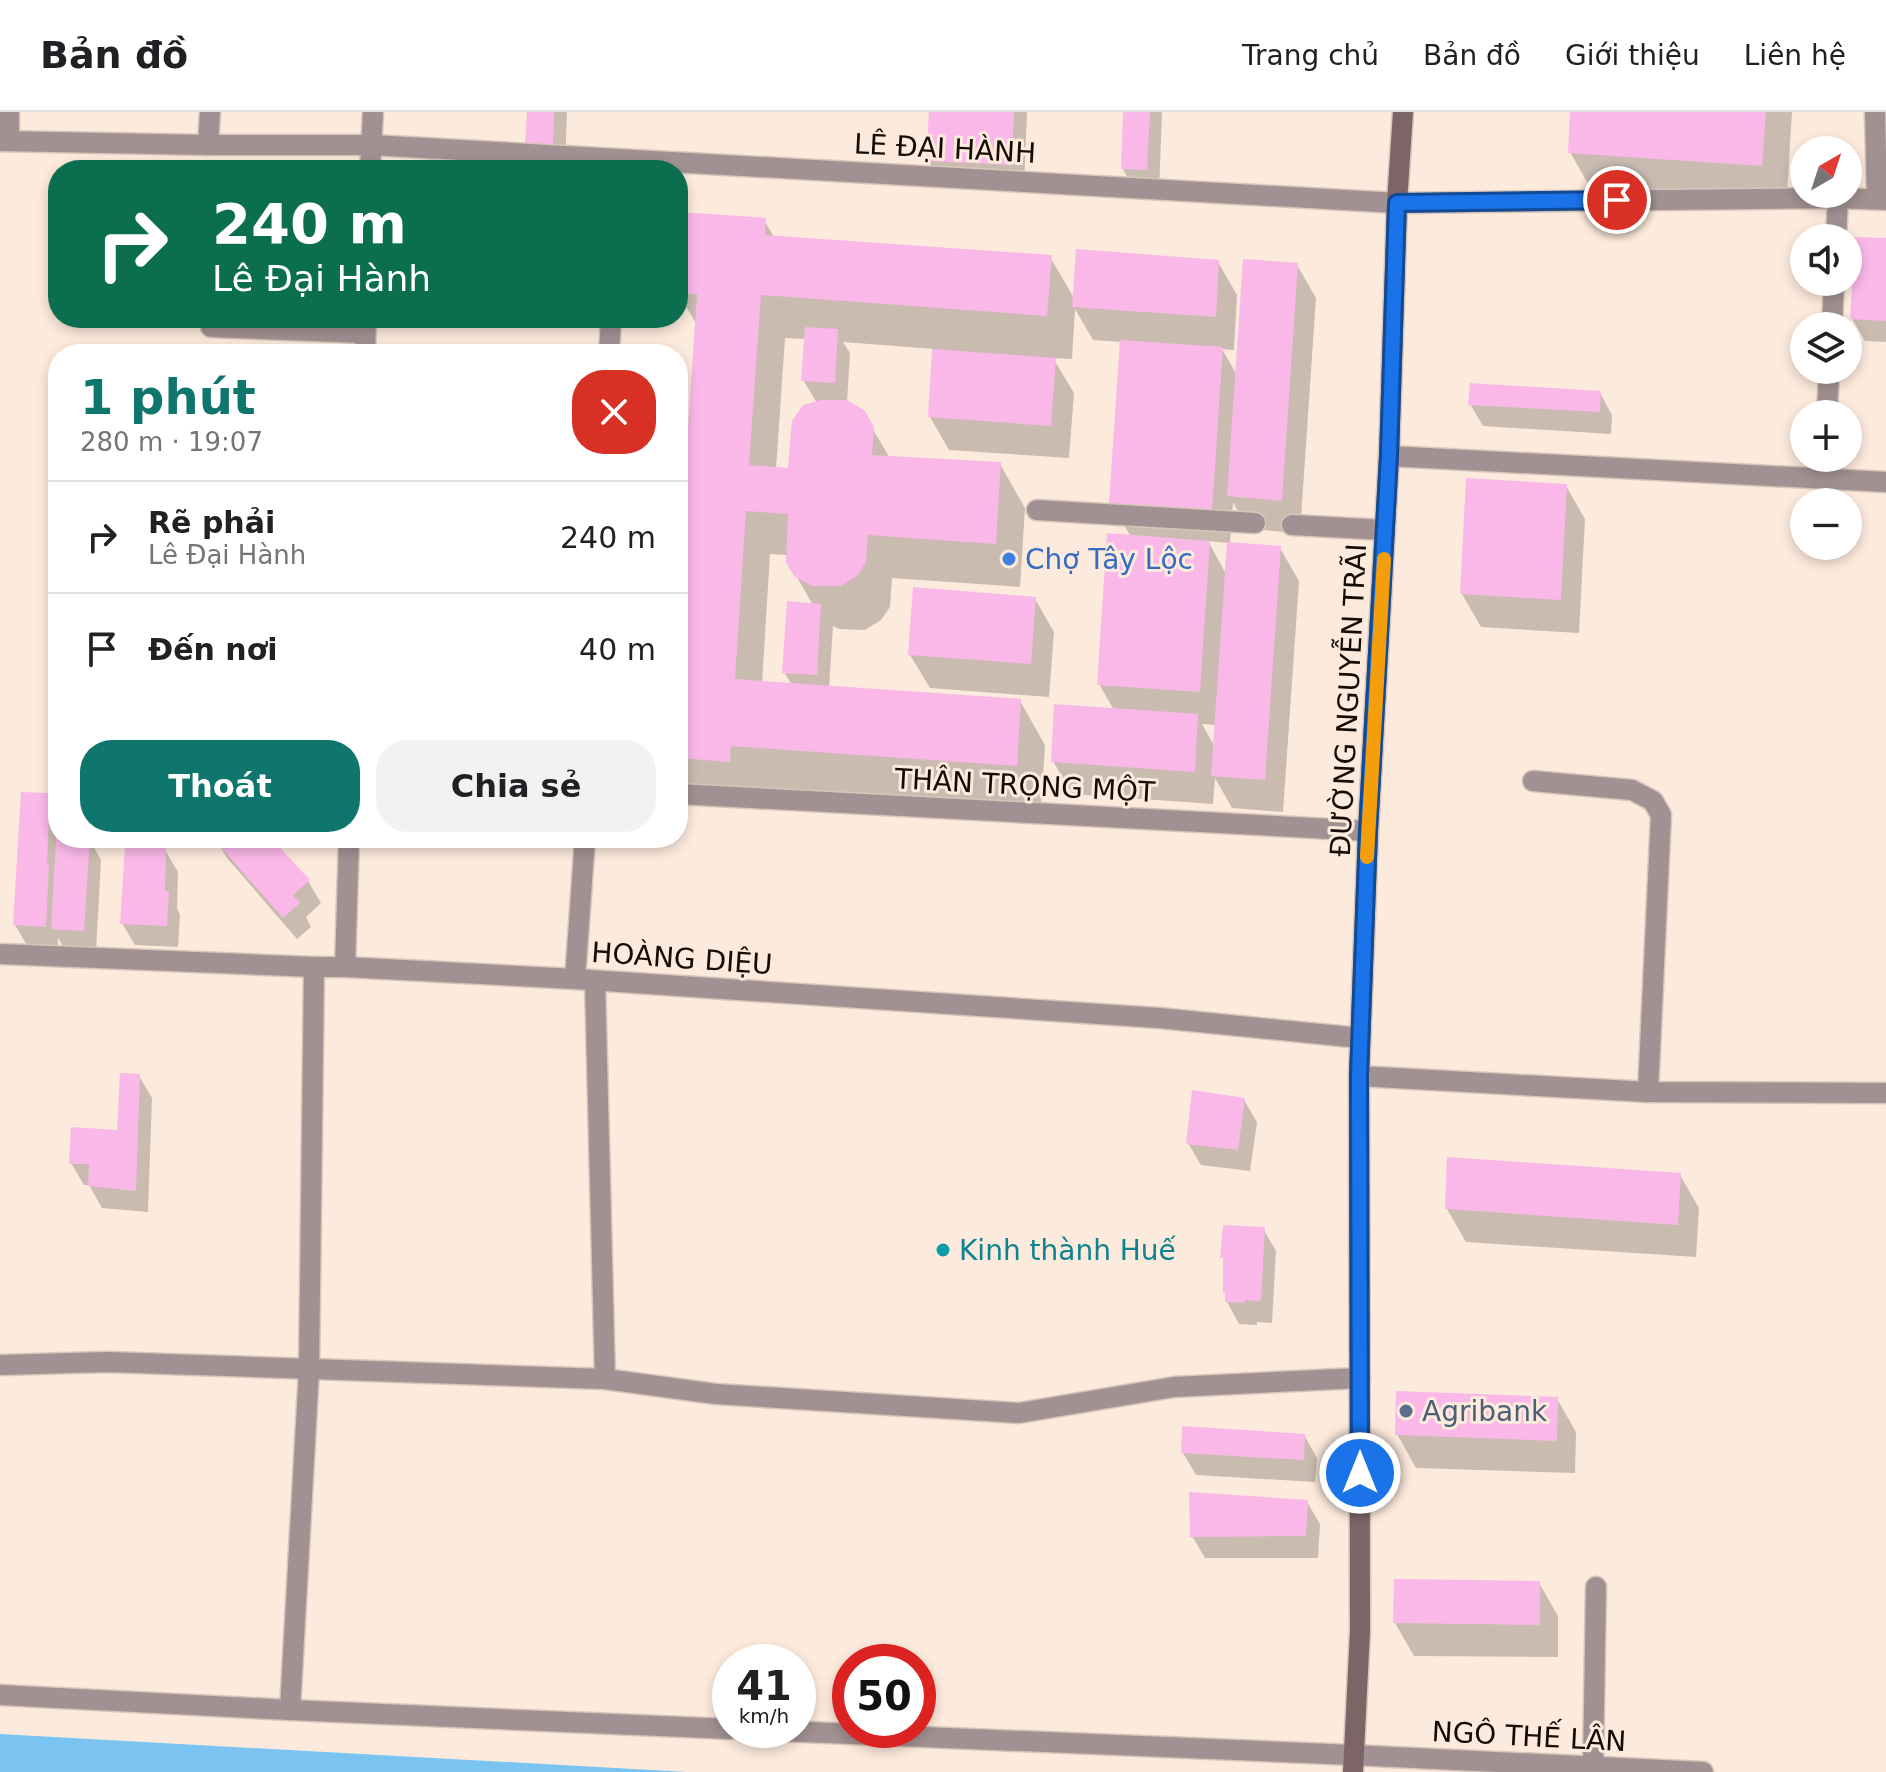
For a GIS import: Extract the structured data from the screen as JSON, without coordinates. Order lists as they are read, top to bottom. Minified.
{"streets":{"main road":["ĐƯỜNG NGUYỄN TRÃI"],"street":["LÊ ĐẠI HÀNH","THÂN TRỌNG MỘT","HOÀNG DIỆU","NGÔ THẾ LÂN"]},"crossings":[["LÊ ĐẠI HÀNH","ĐƯỜNG NGUYỄN TRÃI"],["ĐƯỜNG NGUYỄN TRÃI","THÂN TRỌNG MỘT"],["ĐƯỜNG NGUYỄN TRÃI","HOÀNG DIỆU"],["ĐƯỜNG NGUYỄN TRÃI","NGÔ THẾ LÂN"]],"places":["Chợ Tây Lộc","Kinh thành Huế","Agribank"],"north":"top right","page":{"header":"Bản đồ","nav":["Trang chủ","Bản đồ","Giới thiệu","Liên hệ"],"map_buttons":["+","−"],"turn":["240 m","Lê Đại Hành"],"heading":["1 phút","280 m · 19:07"],"list":[{"name":"Rẽ phải","note":"Lê Đại Hành","value":"240 m"},{"name":"Đến nơi","value":"40 m"}],"buttons":["Thoát","Chia sẻ"],"speed":"41 km/h","limit":"50"}}
